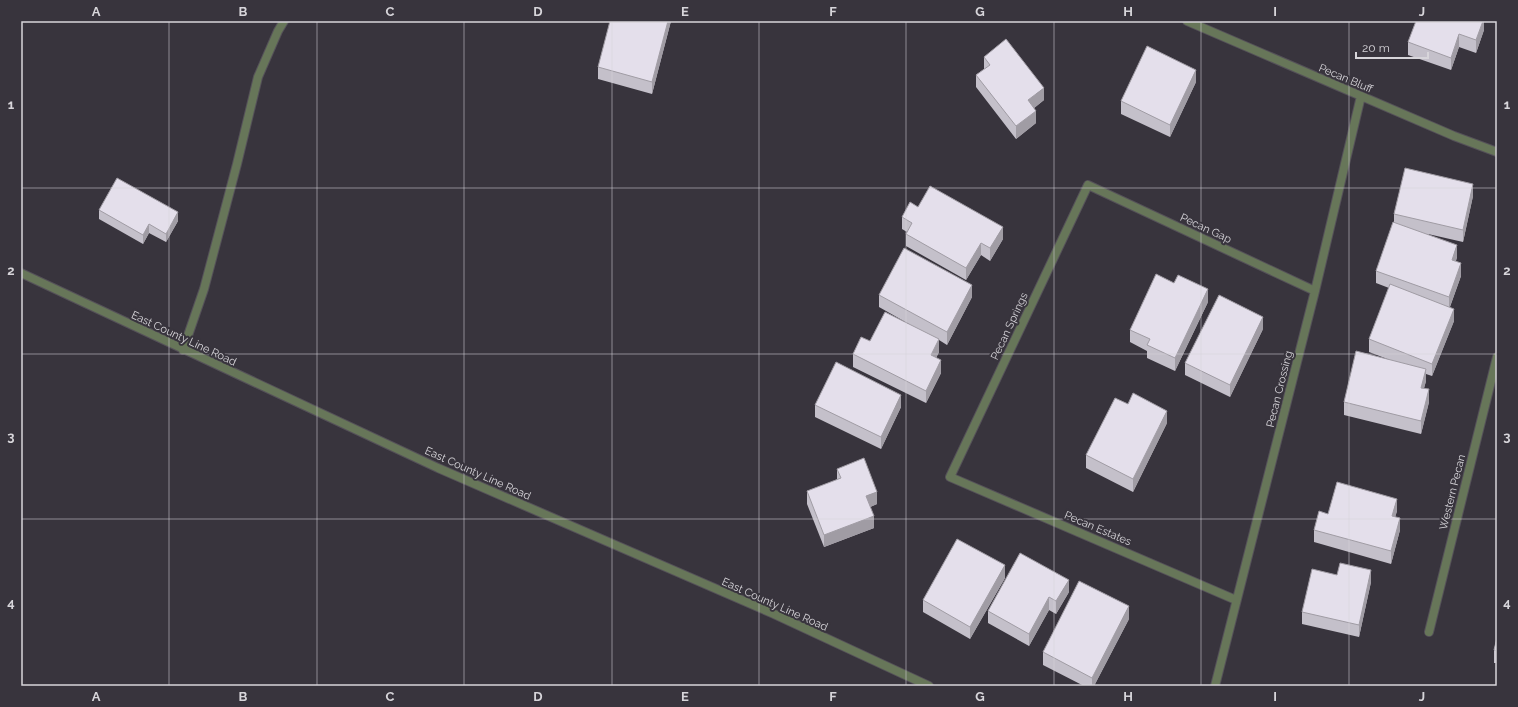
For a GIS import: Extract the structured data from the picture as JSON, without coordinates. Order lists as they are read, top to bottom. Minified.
{"streets":{"street":["Pecan Bluff","Pecan Gap","Pecan Springs","East County Line Road","Pecan Crossing","Western Pecan","Pecan Estates"]},"crossings":[["Pecan Bluff","Pecan Crossing"],["Pecan Gap","Pecan Springs"],["Pecan Gap","Pecan Crossing"],["Pecan Springs","Pecan Estates"],["Pecan Crossing","Pecan Estates"]],"scale_bar":"20 m","grid":{"columns":["A","B","C","D","E","F","G","H","I","J"],"rows":["1","2","3","4"]}}
